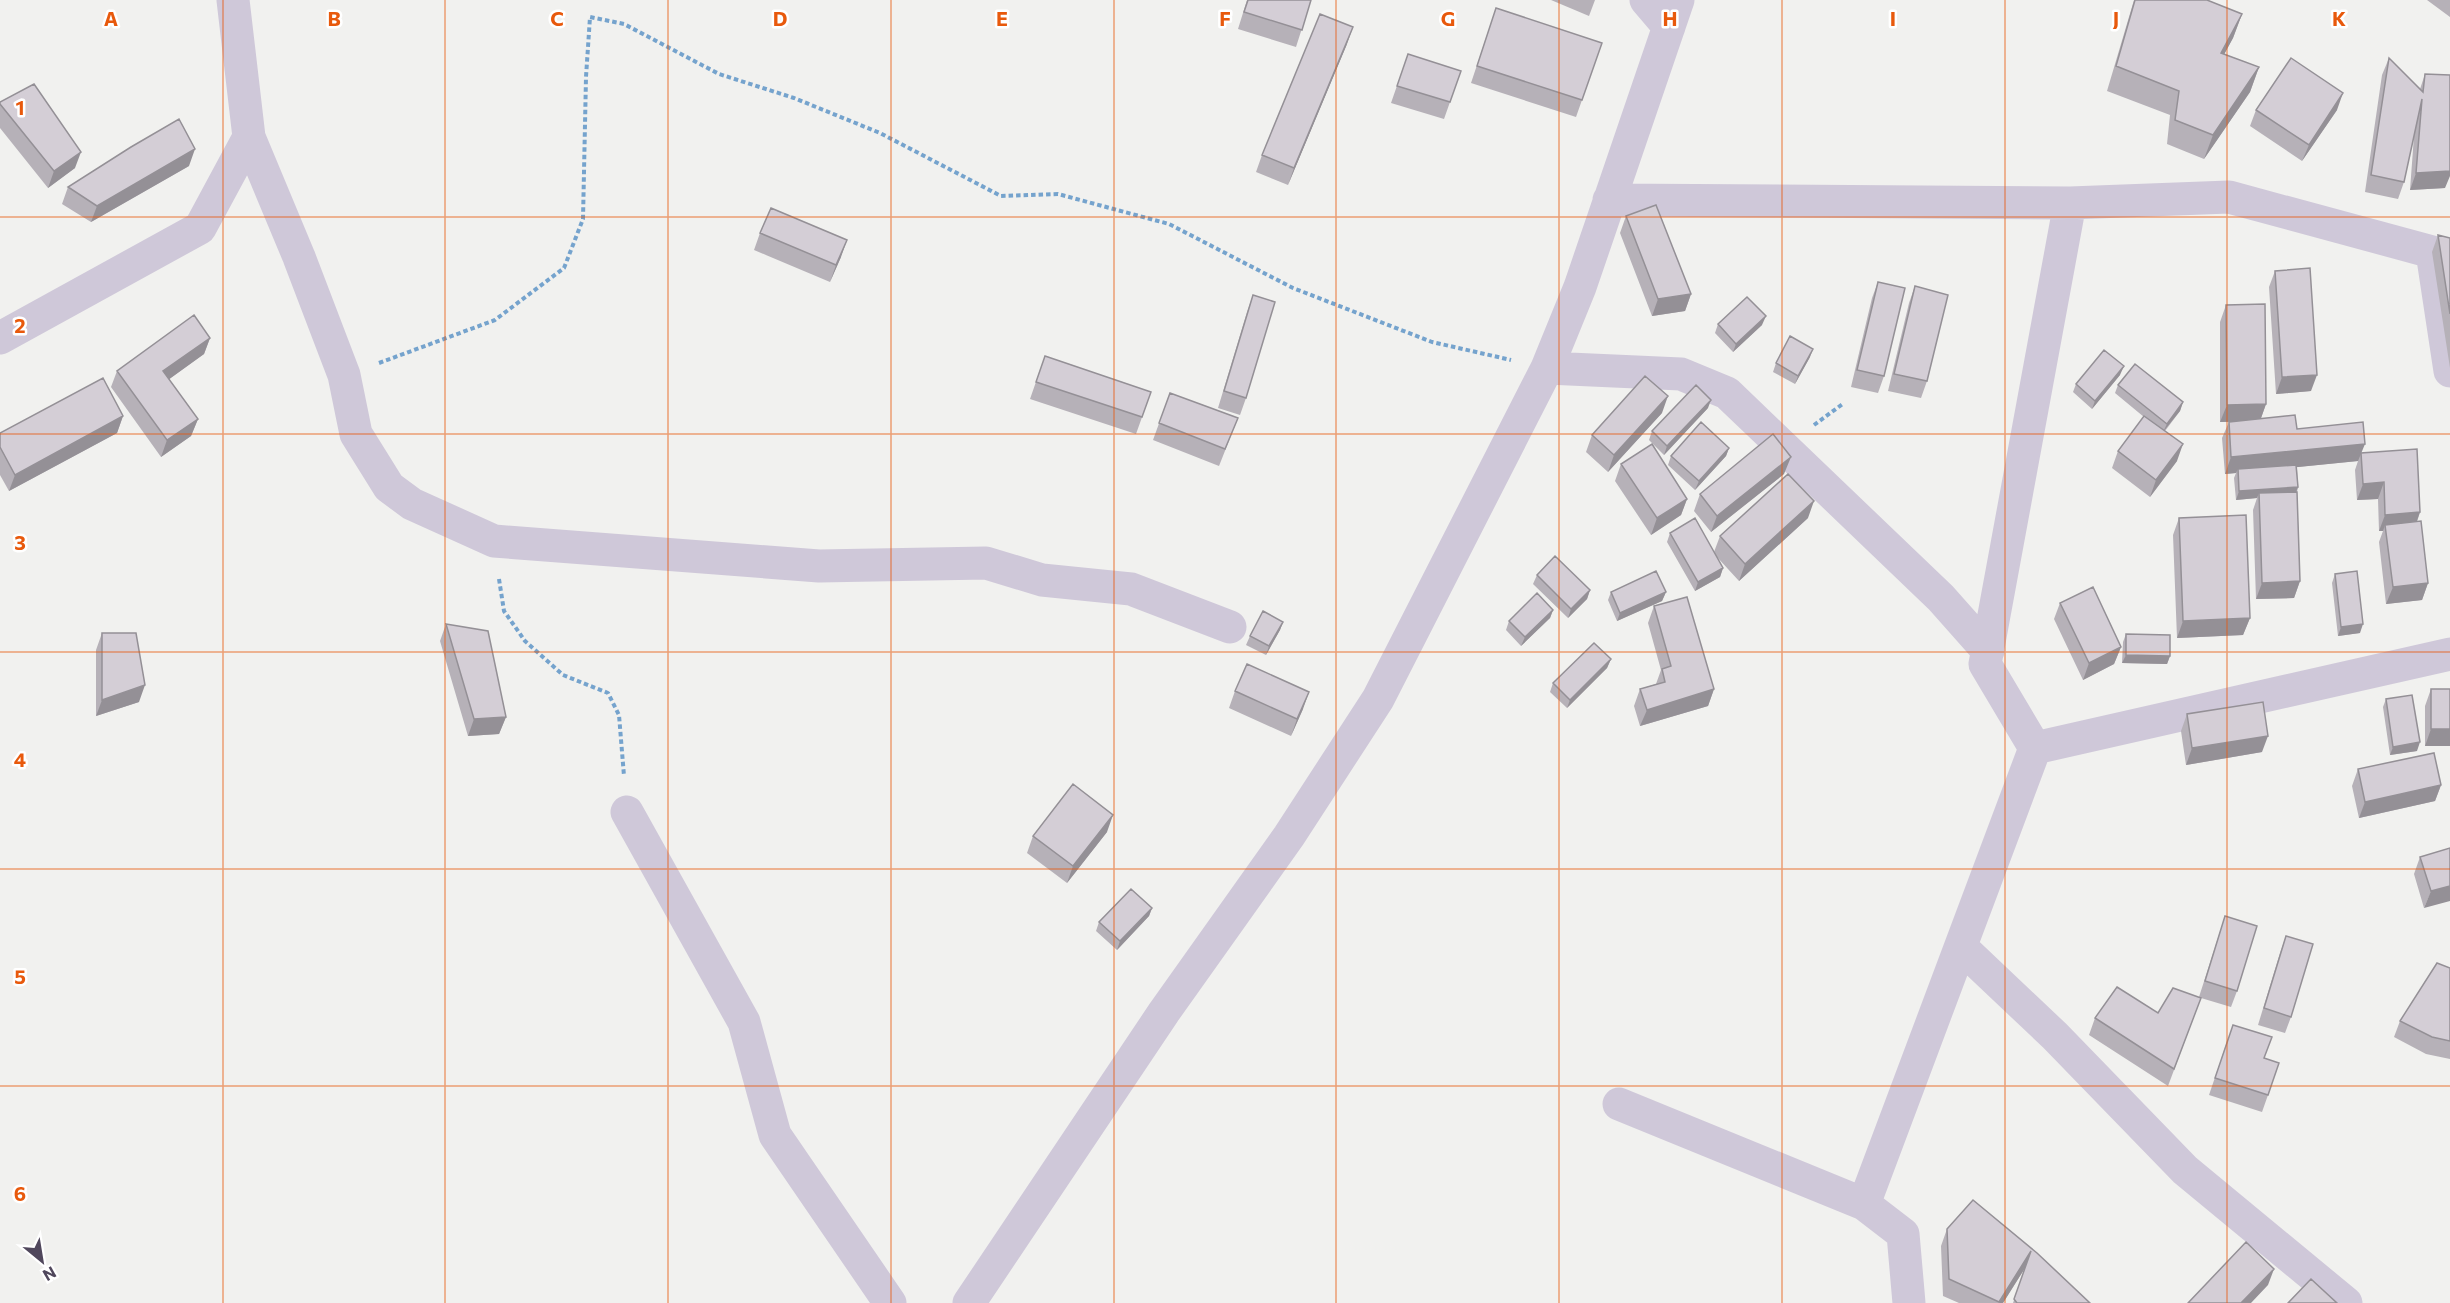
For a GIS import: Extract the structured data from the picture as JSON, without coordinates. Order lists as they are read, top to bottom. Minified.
{"north":"bottom right","grid":{"columns":["A","B","C","D","E","F","G","H","I","J","K"],"rows":["1","2","3","4","5","6"]}}
